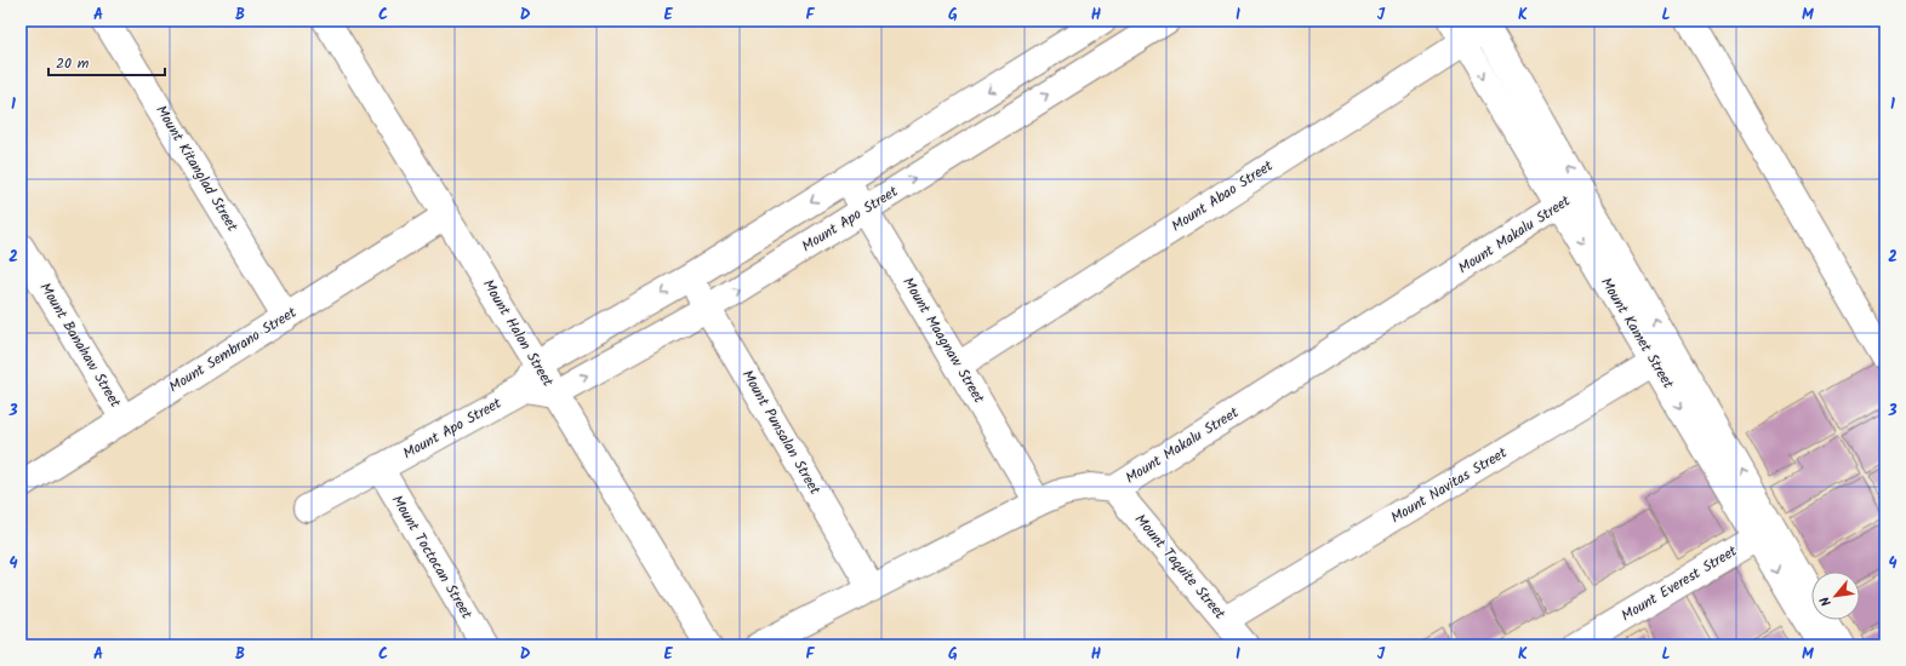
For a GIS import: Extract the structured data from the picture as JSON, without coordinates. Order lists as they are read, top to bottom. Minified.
{"streets":{"street":["Mount Kitanglad Street","Mount Abao Street","Mount Apo Street","Mount Makalu Street","Mount Halon Street","Mount Kamet Street","Mount Maagnaw Street","Mount Banahaw Street","Mount Sembrano Street","Mount Punsalan Street","Mount Navitas Street","Mount Toctocan Street","Mount Taquite Street","Mount Everest Street"]},"crossings":[["Mount Kitanglad Street","Mount Sembrano Street"],["Mount Abao Street","Mount Kamet Street"],["Mount Abao Street","Mount Maagnaw Street"],["Mount Apo Street","Mount Halon Street"],["Mount Apo Street","Mount Maagnaw Street"],["Mount Apo Street","Mount Punsalan Street"],["Mount Apo Street","Mount Toctocan Street"],["Mount Makalu Street","Mount Kamet Street"],["Mount Makalu Street","Mount Maagnaw Street"],["Mount Makalu Street","Mount Punsalan Street"],["Mount Makalu Street","Mount Taquite Street"],["Mount Halon Street","Mount Sembrano Street"],["Mount Kamet Street","Mount Navitas Street"],["Mount Kamet Street","Mount Everest Street"],["Mount Banahaw Street","Mount Sembrano Street"],["Mount Navitas Street","Mount Taquite Street"]],"scale_bar":"20 m","north":"bottom left","grid":{"columns":["A","B","C","D","E","F","G","H","I","J","K","L","M"],"rows":["1","2","3","4"]}}
